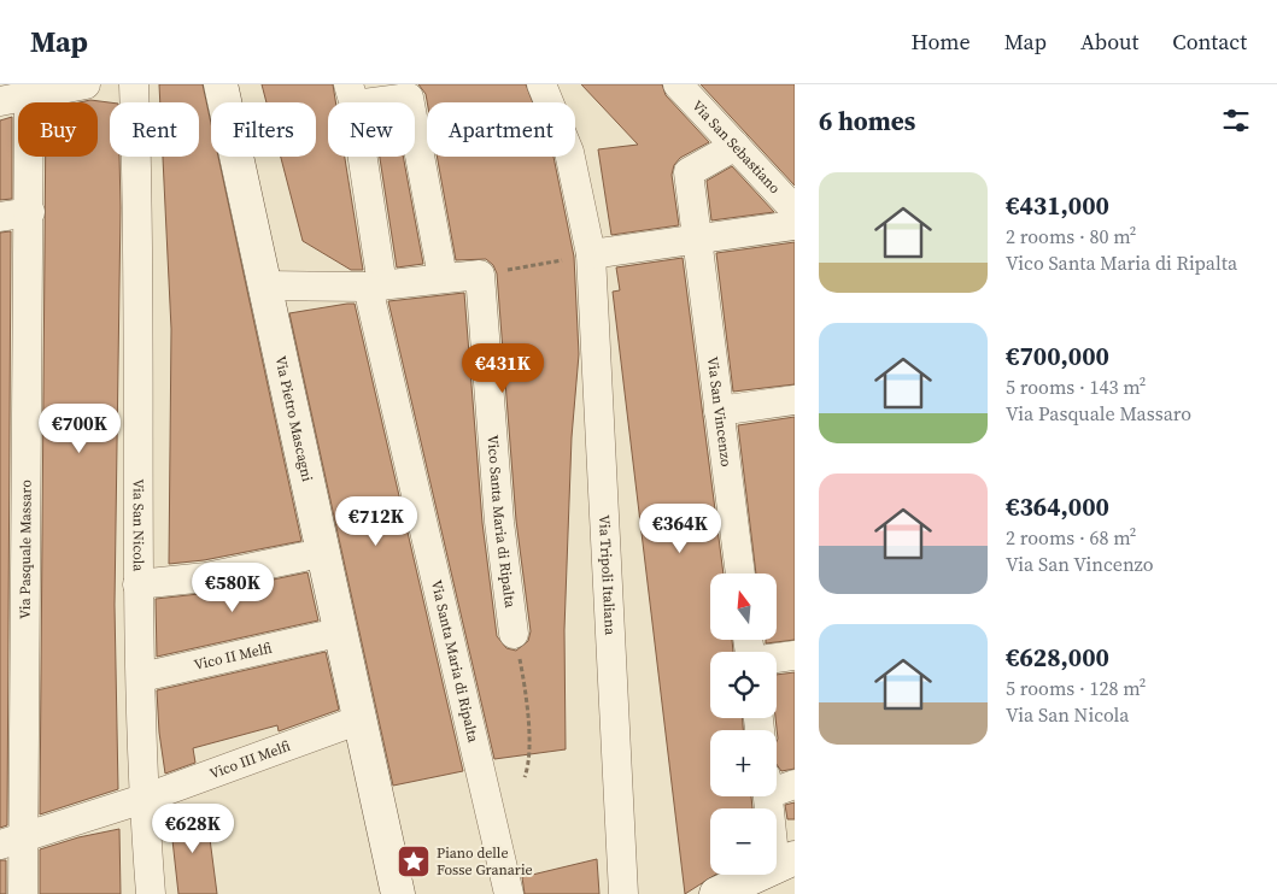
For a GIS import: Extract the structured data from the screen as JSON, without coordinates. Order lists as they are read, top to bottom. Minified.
{"streets":{"street":["Via San Sebastiano","Via San Vincenzo","Via Pietro Mascagni","Vico Santa Maria di Ripalta","Via San Nicola","Via Pasquale Massaro","Via Tripoli Italiana","Vico II Melfi","Via Santa Maria di Ripalta","Vico III Melfi"]},"crossings":[["Via San Sebastiano","Via San Vincenzo"],["Via Pietro Mascagni","Vico III Melfi"],["Via San Nicola","Vico II Melfi"],["Via San Nicola","Vico III Melfi"],["Via Pasquale Massaro","Vico III Melfi"]],"places":{"place":["Piano delle Fosse Granarie"]},"north":"top","page":{"header":"Map","nav":["Home","Map","About","Contact"],"heading":"6 homes","chip":["Buy","Rent","Filters","New","Apartment"],"list":[{"name":"€431,000","note":"2 rooms · 80 m² · Vico Santa Maria di Ripalta"},{"name":"€700,000","note":"5 rooms · 143 m² · Via Pasquale Massaro"},{"name":"€364,000","note":"2 rooms · 68 m² · Via San Vincenzo"},{"name":"€628,000","note":"5 rooms · 128 m² · Via San Nicola"}],"price":["€431K","€700K","€712K","€364K","€580K","€628K"],"map_buttons":["+","−"]}}
